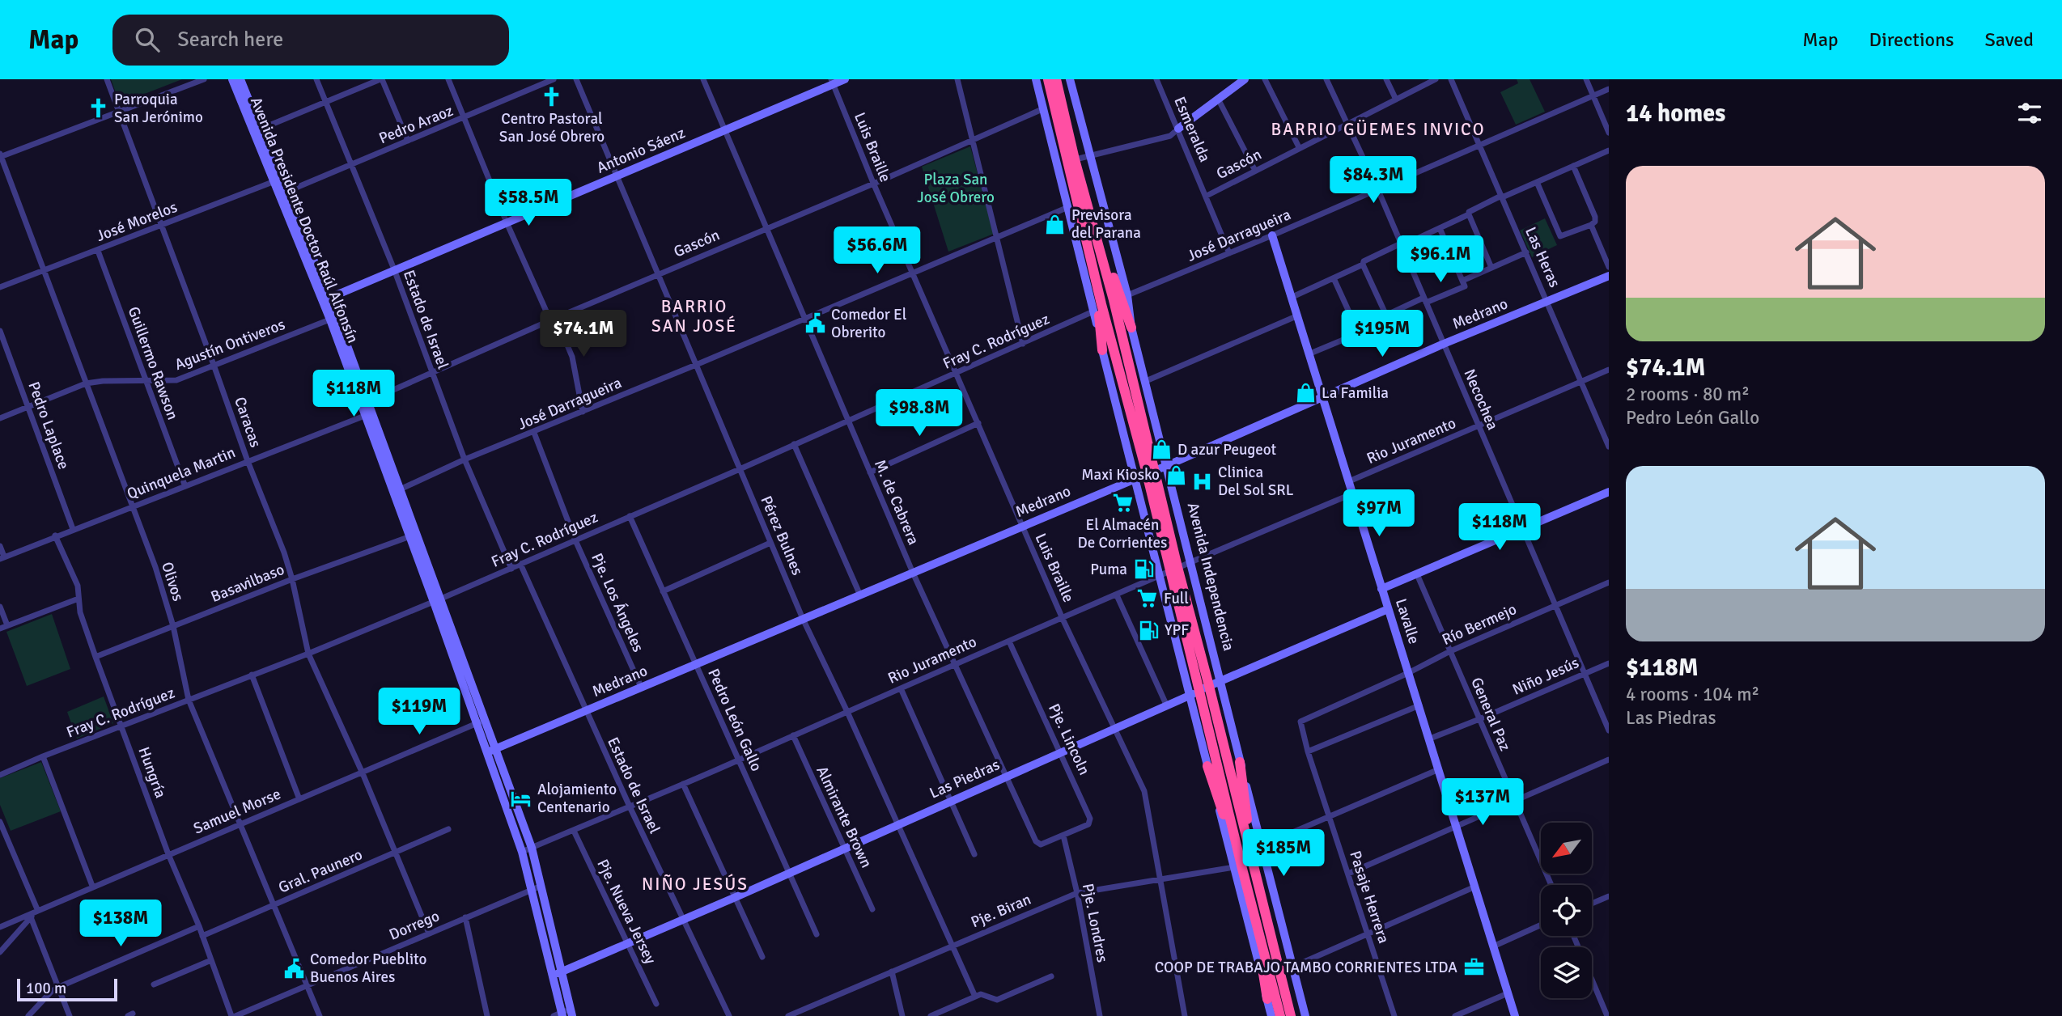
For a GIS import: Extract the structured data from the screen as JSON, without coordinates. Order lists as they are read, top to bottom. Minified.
{"streets":{"highway":["Avenida Independencia"],"street":["Pedro Araoz","Esmeralda","Luis Braille","Antonio Sáenz","Gascón","Avenida Presidente Doctor Raúl Alfonsín","José Morelos","José Darragueira","Las Heras","Medrano","Estado de Israel","Fray C. Rodríguez","Agustín Ontiveros","Guillermo Rawson","Necochea","Caracas","Pedro Laplace","Rio Juramento","Quinquela Martin","M. de Cabrera","Pérez Bulnes","Olivos","Basavilbaso","Pje. Los Ángeles","Lavalle","Río Bermejo","Niño Jesús","General Paz","Pedro León Gallo","Pje. Lincoln","Hungría","Las Piedras","Samuel Morse","Almirante Brown","Gral. Paunero","Pasaje Herrera","Pje. Biran","Pje. Nueva Jersey","Pje. Londres","Dorrego"]},"crossings":[["Pedro Araoz","Avenida Presidente Doctor Raúl Alfonsín"],["Pedro Araoz","Estado de Israel"],["Esmeralda","Gascón"],["Esmeralda","José Darragueira"],["Luis Braille","Antonio Sáenz"],["Luis Braille","Gascón"],["Luis Braille","José Darragueira"],["Luis Braille","Medrano"],["Luis Braille","Fray C. Rodríguez"],["Luis Braille","Rio Juramento"],["Luis Braille","Las Piedras"],["Luis Braille","Pje. Biran"],["Antonio Sáenz","Avenida Presidente Doctor Raúl Alfonsín"],["Antonio Sáenz","Estado de Israel"],["Antonio Sáenz","M. de Cabrera"],["Antonio Sáenz","Pérez Bulnes"],["Gascón","Avenida Presidente Doctor Raúl Alfonsín"],["Gascón","Estado de Israel"],["Gascón","Necochea"],["Gascón","M. de Cabrera"],["Gascón","Pérez Bulnes"],["Gascón","Avenida Independencia"],["Avenida Presidente Doctor Raúl Alfonsín","José Morelos"],["Avenida Presidente Doctor Raúl Alfonsín","José Darragueira"],["Avenida Presidente Doctor Raúl Alfonsín","Medrano"],["Avenida Presidente Doctor Raúl Alfonsín","Fray C. Rodríguez"],["Avenida Presidente Doctor Raúl Alfonsín","Agustín Ontiveros"],["Avenida Presidente Doctor Raúl Alfonsín","Rio Juramento"],["Avenida Presidente Doctor Raúl Alfonsín","Quinquela Martin"],["Avenida Presidente Doctor Raúl Alfonsín","Basavilbaso"],["Avenida Presidente Doctor Raúl Alfonsín","Las Piedras"],["Avenida Presidente Doctor Raúl Alfonsín","Samuel Morse"],["Avenida Presidente Doctor Raúl Alfonsín","Dorrego"],["José Morelos","Guillermo Rawson"],["José Morelos","Caracas"],["José Morelos","Olivos"],["José Darragueira","Las Heras"],["José Darragueira","Estado de Israel"],["José Darragueira","Necochea"],["José Darragueira","M. de Cabrera"],["José Darragueira","Pérez Bulnes"],["José Darragueira","Avenida Independencia"],["José Darragueira","Pje. Los Ángeles"],["José Darragueira","Lavalle"],["Las Heras","Medrano"],["Las Heras","Rio Juramento"],["Medrano","Estado de Israel"],["Medrano","Necochea"],["Medrano","M. de Cabrera"],["Medrano","Pérez Bulnes"],["Medrano","Avenida Independencia"],["Medrano","Pje. Los Ángeles"],["Medrano","Lavalle"],["Medrano","Pedro León Gallo"],["Estado de Israel","Fray C. Rodríguez"],["Estado de Israel","Rio Juramento"],["Estado de Israel","Las Piedras"],["Fray C. Rodríguez","Caracas"],["Fray C. Rodríguez","M. de Cabrera"],["Fray C. Rodríguez","Pérez Bulnes"],["Fray C. Rodríguez","Avenida Independencia"],["Fray C. Rodríguez","Olivos"],["Fray C. Rodríguez","Pje. Los Ángeles"],["Fray C. Rodríguez","Pedro León Gallo"],["Fray C. Rodríguez","Hungría"],["Agustín Ontiveros","Guillermo Rawson"],["Agustín Ontiveros","Caracas"],["Agustín Ontiveros","Pedro Laplace"],["Agustín Ontiveros","Olivos"],["Guillermo Rawson","Quinquela Martin"],["Necochea","Rio Juramento"],["Necochea","Río Bermejo"],["Necochea","Niño Jesús"],["Caracas","Quinquela Martin"],["Caracas","Basavilbaso"],["Caracas","Samuel Morse"],["Caracas","Gral. Paunero"],["Caracas","Dorrego"],["Pedro Laplace","Quinquela Martin"],["Rio Juramento","M. de Cabrera"],["Rio Juramento","Pérez Bulnes"],["Rio Juramento","Avenida Independencia"],["Rio Juramento","Lavalle"],["Rio Juramento","Pedro León Gallo"],["Rio Juramento","Pje. Lincoln"],["Rio Juramento","Almirante Brown"],["Rio Juramento","Pje. Nueva Jersey"],["Quinquela Martin","Olivos"],["Quinquela Martin","Hungría"],["M. de Cabrera","Pje. Lincoln"],["M. de Cabrera","Las Piedras"],["M. de Cabrera","Pje. Londres"],["Pérez Bulnes","Las Piedras"],["Pérez Bulnes","Pje. Biran"],["Avenida Independencia","Las Piedras"],["Avenida Independencia","Pje. Biran"],["Olivos","Basavilbaso"],["Olivos","Samuel Morse"],["Olivos","Gral. Paunero"],["Olivos","Dorrego"],["Basavilbaso","Hungría"],["Lavalle","Río Bermejo"],["Lavalle","Niño Jesús"],["Lavalle","Las Piedras"],["Río Bermejo","General Paz"],["Río Bermejo","Pasaje Herrera"],["Niño Jesús","General Paz"],["Pedro León Gallo","Las Piedras"],["Pje. Lincoln","Las Piedras"],["Pje. Lincoln","Pje. Londres"],["Hungría","Samuel Morse"],["Hungría","Gral. Paunero"],["Hungría","Dorrego"],["Las Piedras","Almirante Brown"],["Las Piedras","Pje. Nueva Jersey"],["Pje. Biran","Pje. Londres"]],"districts":["BARRIO GÜEMES INVICO","BARRIO SAN JOSÉ","NIÑO JESÚS"],"parks":["Plaza San José Obrero"],"places":{"church":["Centro Pastoral San José Obrero","Parroquia San Jerónimo"],"shop":["Previsora del Parana","La Familia","D azur Peugeot","Maxi Kiosko"],"public building":["Comedor El Obrerito","Comedor Pueblito Buenos Aires"],"hospital":["Clinica Del Sol SRL"],"supermarket":["El Almacén De Corrientes","Full"],"fuel station":["Puma","YPF"],"hotel":["Alojamiento Centenario"],"office":["COOP DE TRABAJO TAMBO CORRIENTES LTDA"]},"scale_bar":"100 m","north":"bottom left","page":{"header":"Map","search":"Search here","nav":["Map","Directions","Saved"],"heading":"14 homes","list":[{"name":"$74.1M","note":"2 rooms · 80 m² · Pedro León Gallo"},{"name":"$118M","note":"4 rooms · 104 m² · Las Piedras"}],"price":["$84.3M","$58.5M","$56.6M","$96.1M","$74.1M","$195M","$118M","$98.8M","$97M","$118M","$119M","$137M","$185M","$138M"],"scale":"100 m"}}
